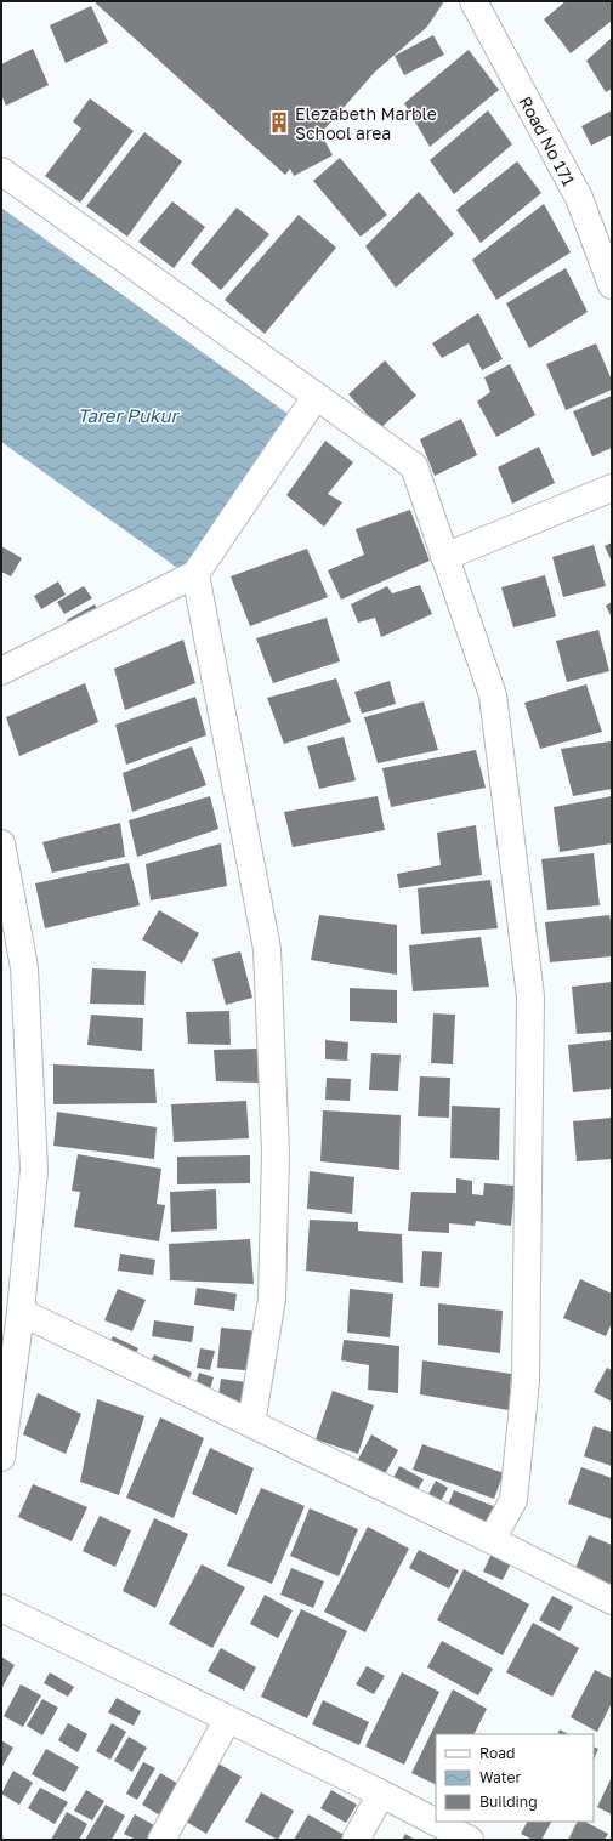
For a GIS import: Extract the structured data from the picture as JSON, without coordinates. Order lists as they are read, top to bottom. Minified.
{"streets":{"street":["Road No 171"]},"water":["Tarer Pukur"],"places":{"building":["Elezabeth Marble School area"]},"legend":["Road","Water","Building"]}
